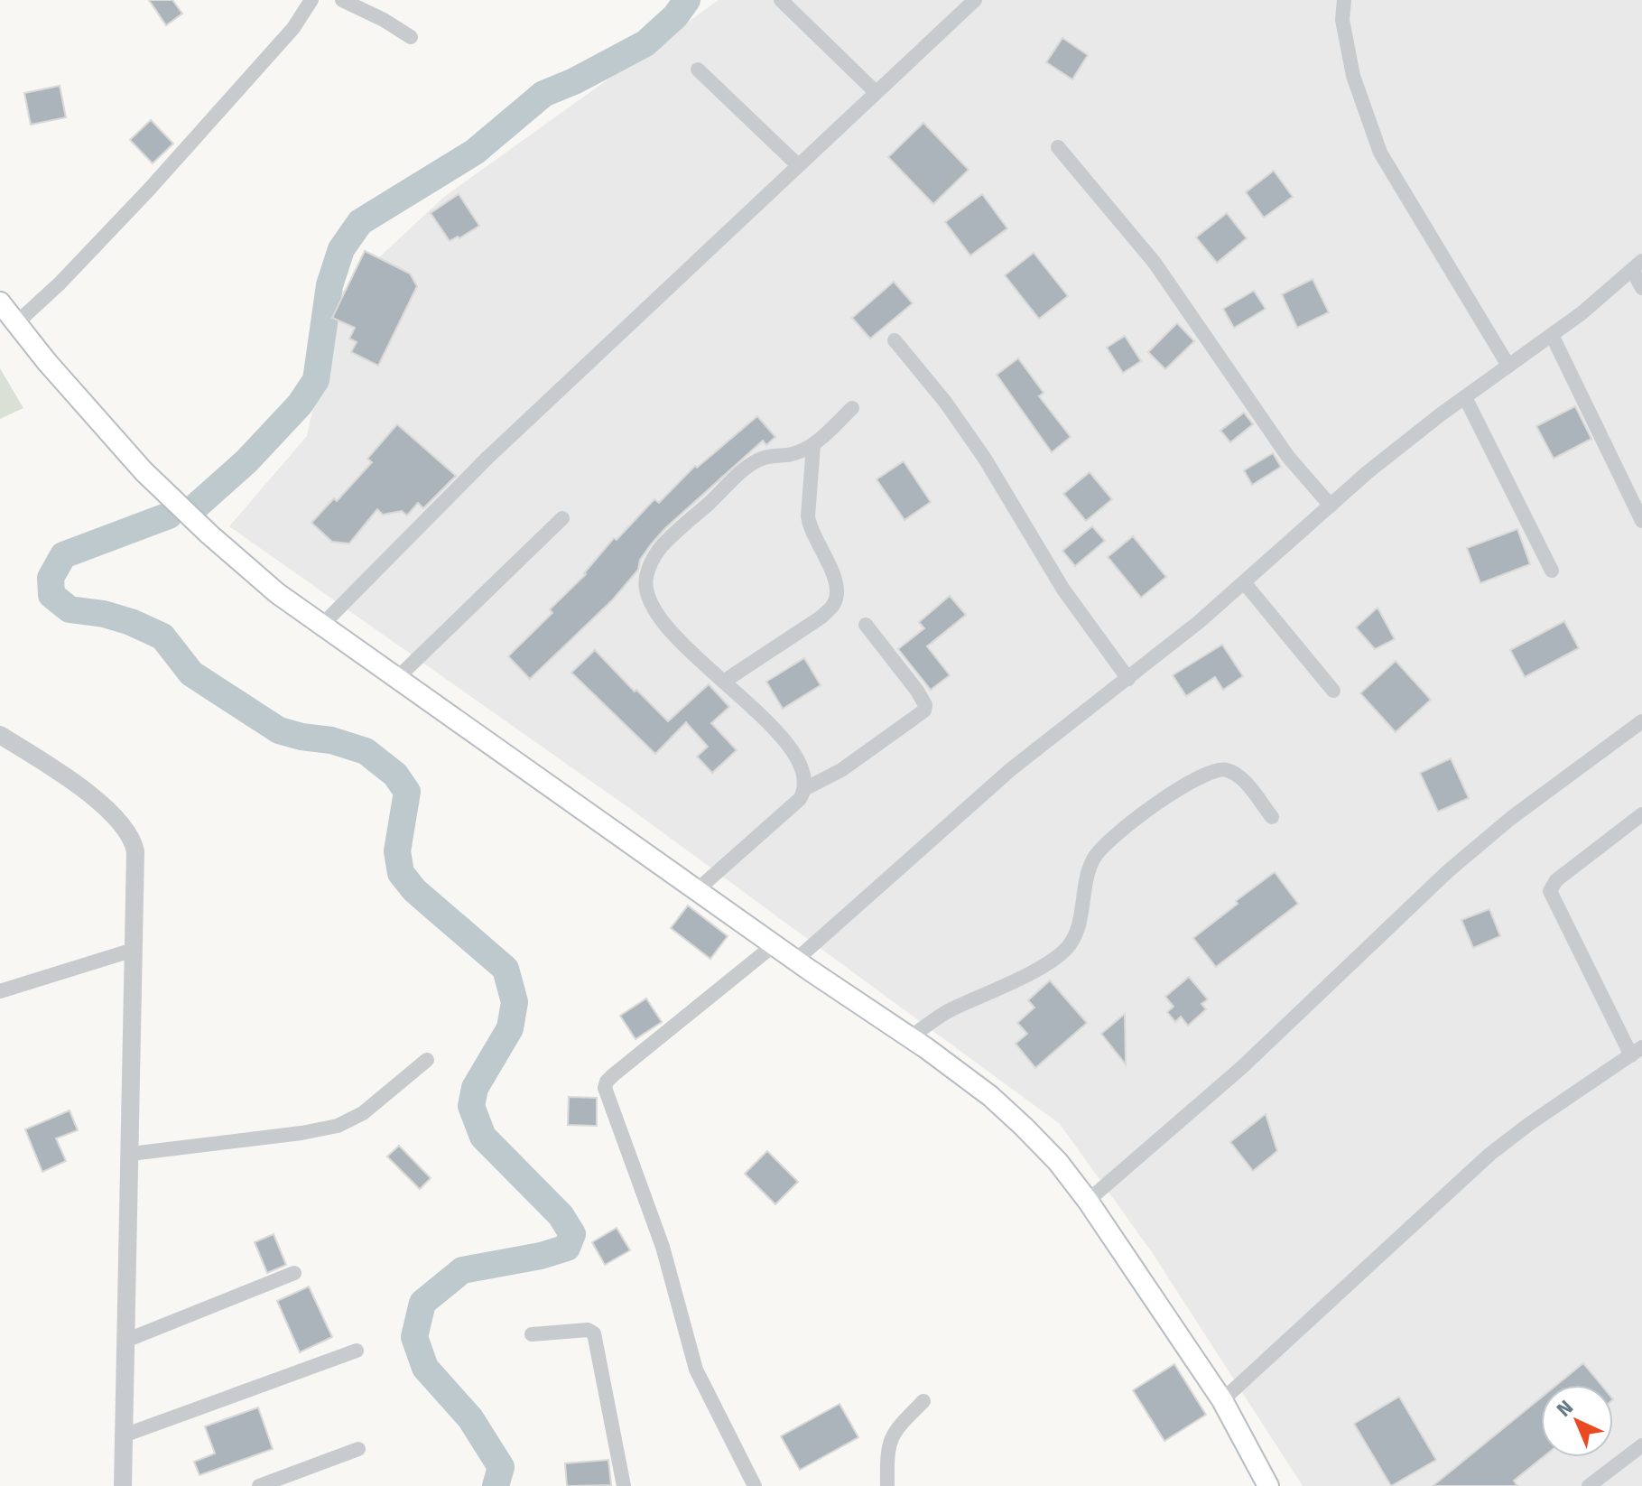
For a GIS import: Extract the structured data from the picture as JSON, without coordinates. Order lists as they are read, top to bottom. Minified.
{"north":"top left"}
